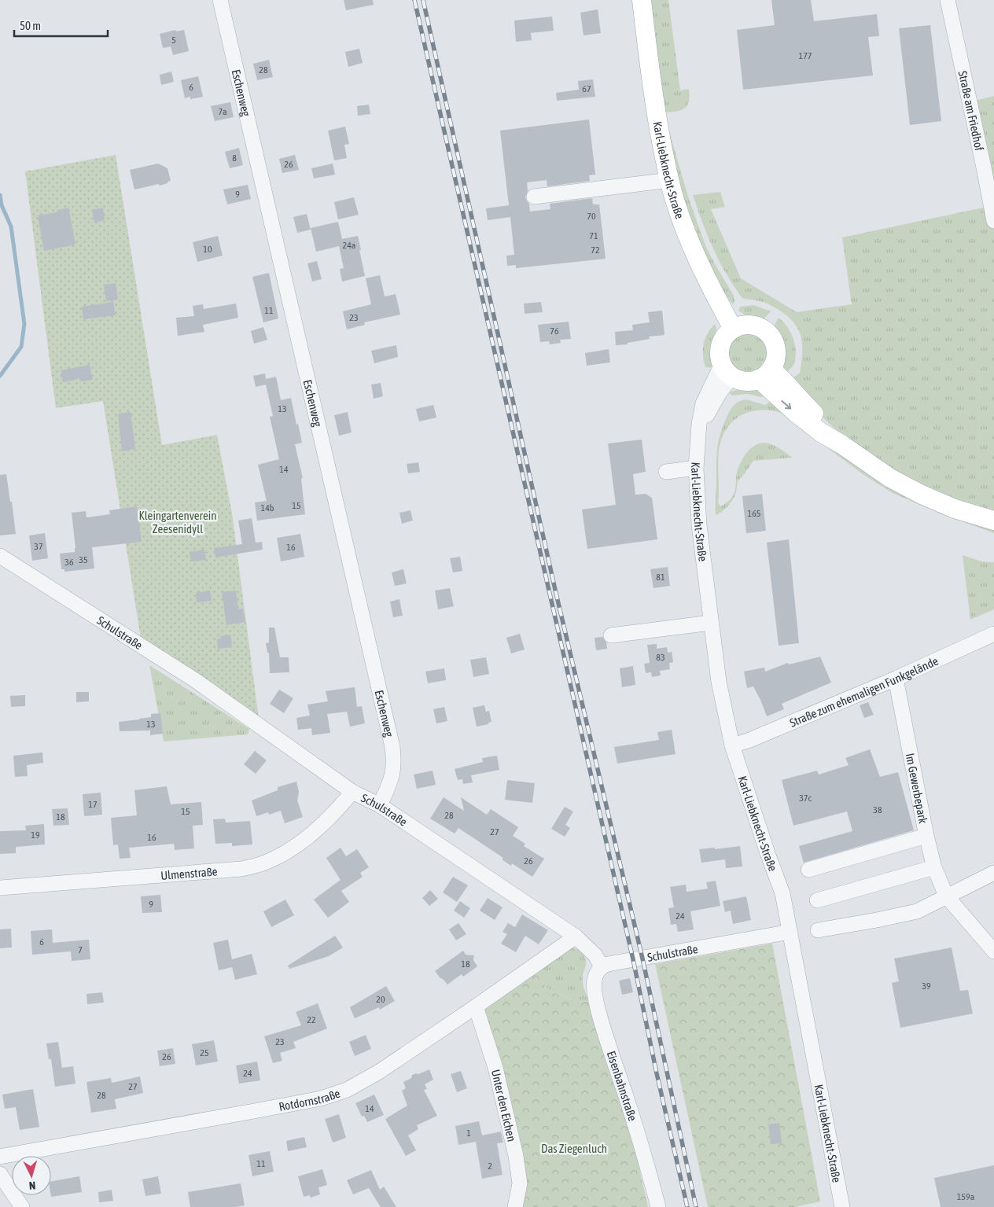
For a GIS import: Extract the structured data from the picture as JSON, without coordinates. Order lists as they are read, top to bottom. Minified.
{"streets":{"main road":["Karl-Liebknecht-Straße"],"street":["Eschenweg","Straße am Friedhof","Schulstraße","Straße zum ehemaligen Funkgelände","Im Gewerbepark","Ulmenstraße","Eisenbahnstraße","Rotdornstraße","Unter den Eichen"]},"crossings":[["Eschenweg","Schulstraße"],["Karl-Liebknecht-Straße","Schulstraße"],["Karl-Liebknecht-Straße","Straße zum ehemaligen Funkgelände"],["Schulstraße","Ulmenstraße"],["Schulstraße","Eisenbahnstraße"],["Schulstraße","Rotdornstraße"],["Straße zum ehemaligen Funkgelände","Im Gewerbepark"],["Rotdornstraße","Unter den Eichen"]],"parks":["Kleingartenverein Zeesenidyll","Das Ziegenluch"],"house_numbers":["5","177","28","6","67","7a","8","26","9","70","71","24a","10","72","11","23","76","13","14","15","14b","165","37","16","35","36","81","83","13","37c","17","38","15","28","18","27","19","16","26","9","24","6","7","18","39","20","22","23","25","26","24","27","28","14","1","11","2","159a"],"scale_bar":"50 m","north":"bottom"}
